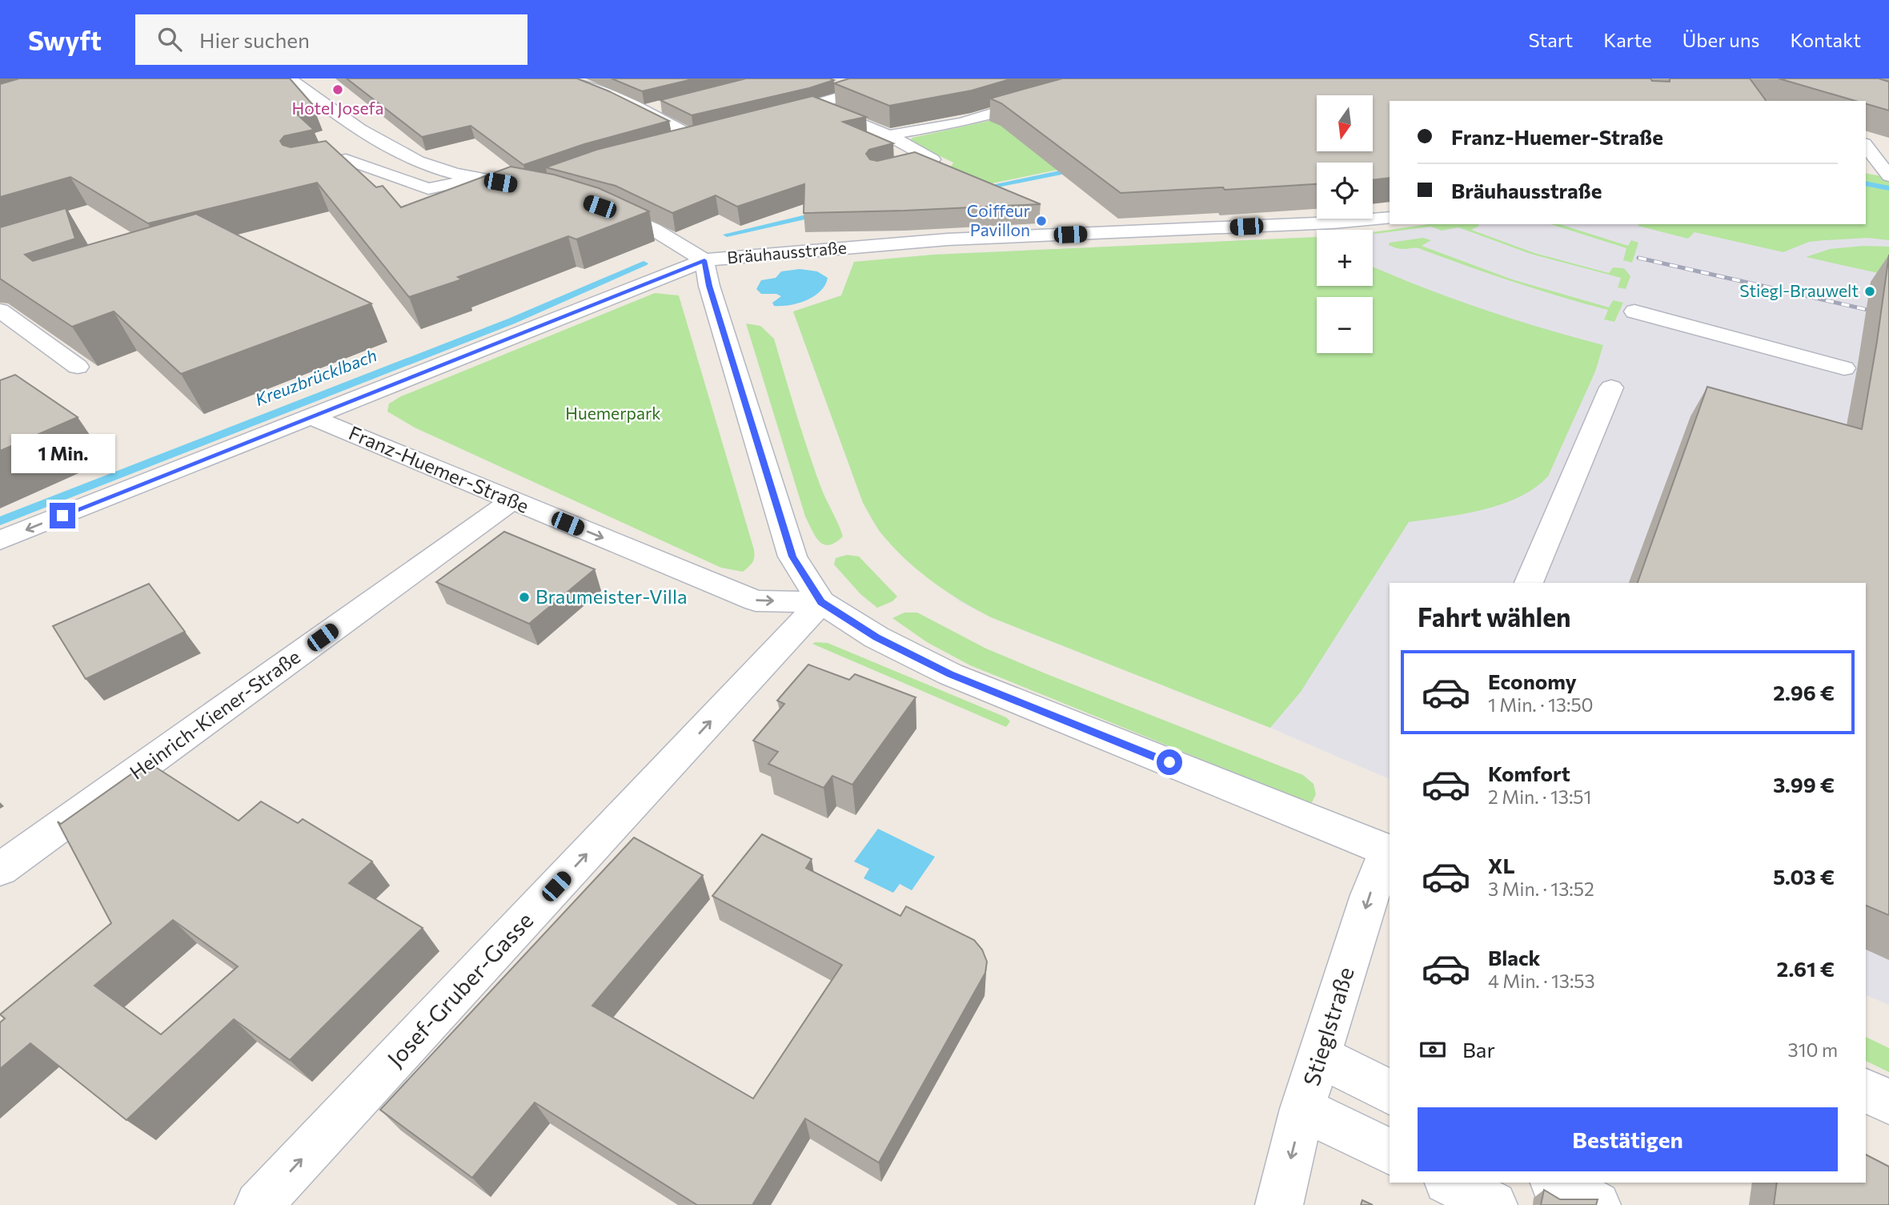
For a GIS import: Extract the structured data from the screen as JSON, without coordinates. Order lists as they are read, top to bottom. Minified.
{"streets":{"street":["Bräuhausstraße","Franz-Huemer-Straße","Heinrich-Kiener-Straße","Josef-Gruber-Gasse","Stieglstraße"]},"crossings":[["Bräuhausstraße","Franz-Huemer-Straße"],["Franz-Huemer-Straße","Heinrich-Kiener-Straße"],["Franz-Huemer-Straße","Josef-Gruber-Gasse"]],"one_way":["Franz-Huemer-Straße","Josef-Gruber-Gasse","Stieglstraße"],"water":["Kreuzbrücklbach"],"parks":["Huemerpark"],"places":["Hotel Josefa","Coiffeur Pavillon","Stiegl-Brauwelt","Braumeister-Villa"],"north":"bottom","page":{"header":"Swyft","search":"Hier suchen","nav":["Start","Karte","Über uns","Kontakt"],"map_buttons":["+","−"],"banner":["Franz-Huemer-Straße","Bräuhausstraße"],"bubble":"1 Min.","heading":"Fahrt wählen","list":[{"name":"Economy","note":"1 Min. · 13:50","value":"2.96 €"},{"name":"Komfort","note":"2 Min. · 13:51","value":"3.99 €"},{"name":"XL","note":"3 Min. · 13:52","value":"5.03 €"},{"name":"Black","note":"4 Min. · 13:53","value":"2.61 €"}],"pay":["Bar","310 m"],"buttons":"Bestätigen"}}
